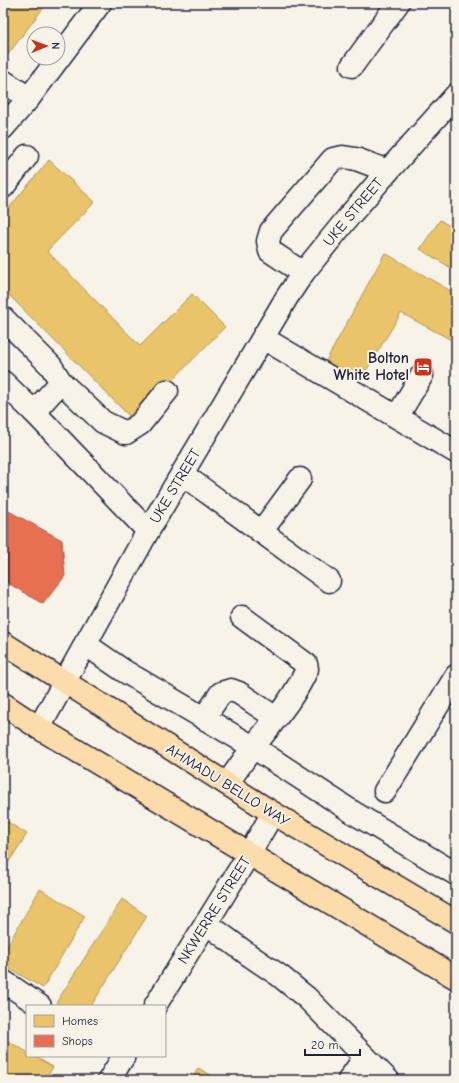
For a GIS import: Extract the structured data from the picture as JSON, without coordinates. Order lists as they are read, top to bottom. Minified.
{"streets":{"main road":["AHMADU BELLO WAY"],"street":["UKE STREET","NKWERRE STREET"]},"crossings":[["UKE STREET","AHMADU BELLO WAY"],["AHMADU BELLO WAY","NKWERRE STREET"]],"places":{"hotel":["Bolton White Hotel"]},"legend":["Homes","Shops"],"scale_bar":"20 m","north":"right"}
